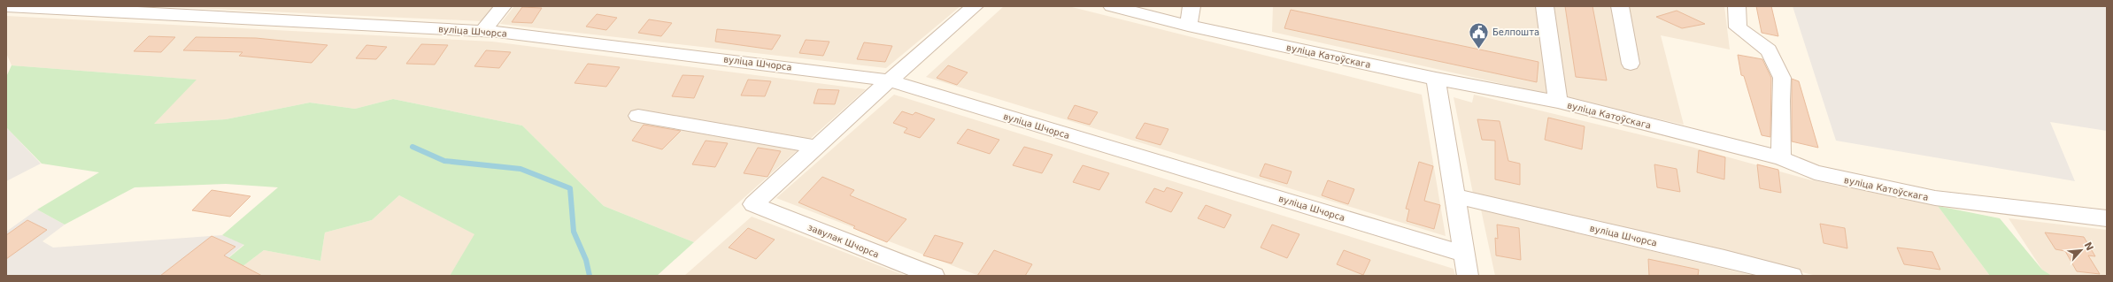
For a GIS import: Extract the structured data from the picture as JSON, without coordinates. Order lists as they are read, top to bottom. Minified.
{"streets":{"street":["вуліца Шчорса","вуліца Катоўскага","завулак Шчорса"]},"places":{"public building":["Белпошта"]},"north":"top right"}
